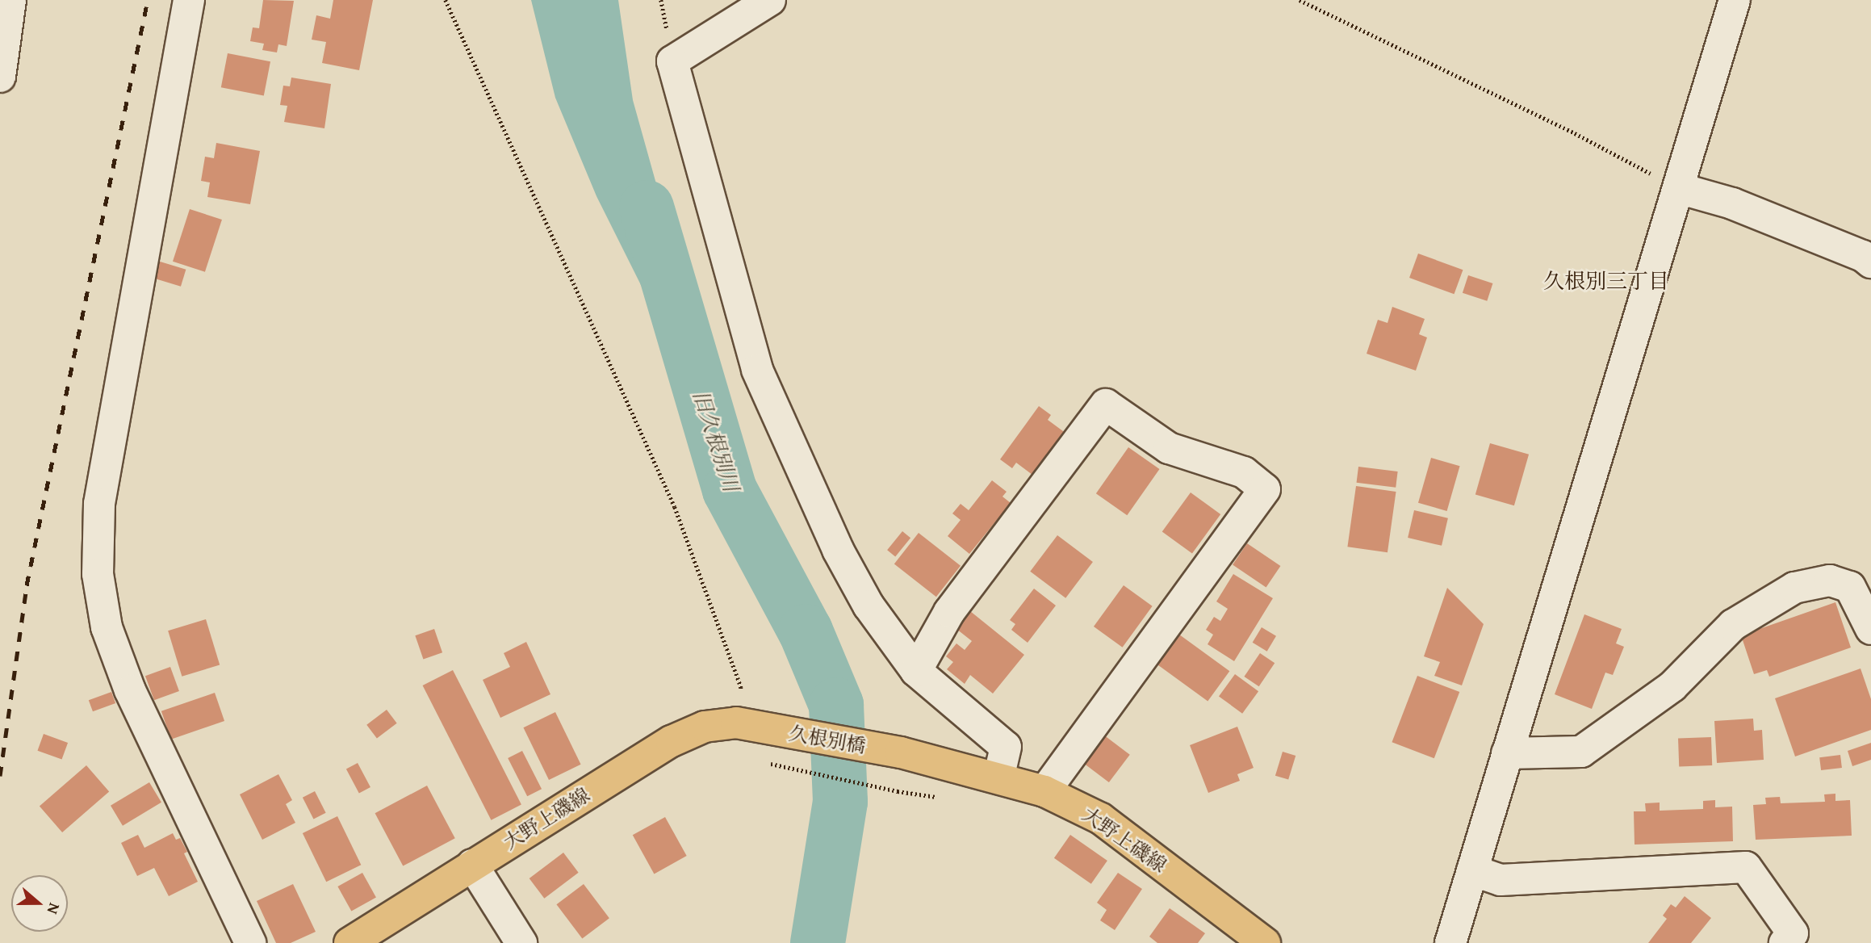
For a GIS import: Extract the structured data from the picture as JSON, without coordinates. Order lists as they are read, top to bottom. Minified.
{"streets":{"main road":["久根別橋","大野上磯線"]},"crossings":[["久根別橋","大野上磯線"]],"districts":["久根別三丁目"],"water":["旧久根別川"],"north":"right"}
